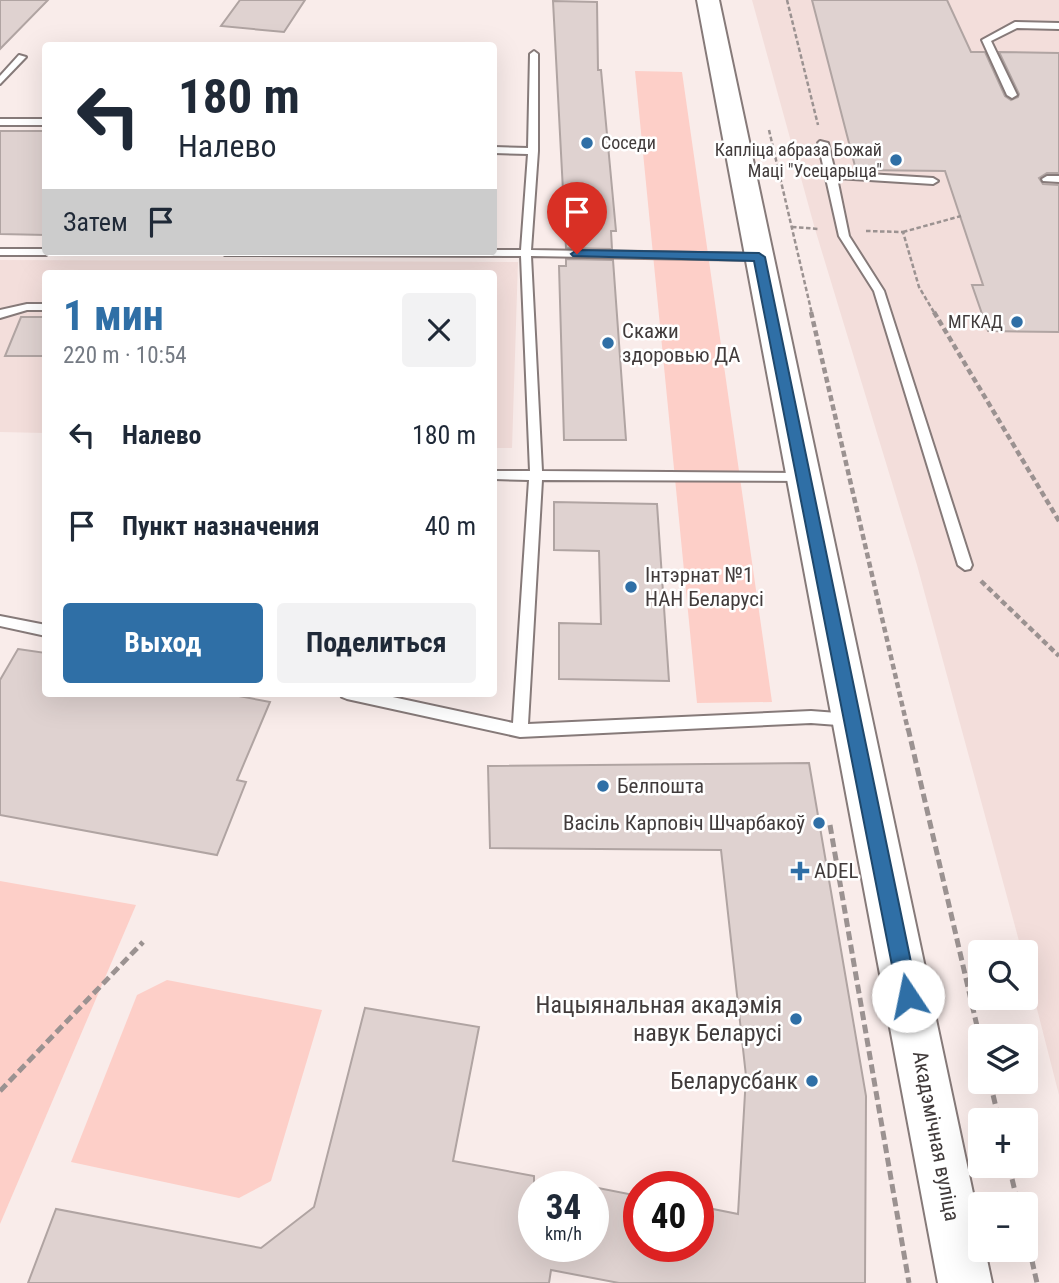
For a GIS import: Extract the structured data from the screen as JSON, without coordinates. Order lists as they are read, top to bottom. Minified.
{"streets":{"street":["Акадэмічная вуліца"]},"places":{"other":["Соседи","Капліца абраза Божай Маці \"Усецарыца\"","МГКАД","Скажи здоровью ДА","Інтэрнат №1 НАН Беларусі","Белпошта","Васіль Карповіч Шчарбакоў","Нацыянальная акадэмія навук Беларусі","Беларусбанк"],"health":["ADEL"]},"page":{"turn":["180 m","Налево"],"then":"Затем","heading":["1 мин","220 m · 10:54"],"list":[{"name":"Налево","value":"180 m"},{"name":"Пункт назначения","value":"40 m"}],"buttons":["Выход","Поделиться"],"map_buttons":["+","−"],"speed":"34 km/h","limit":"40"}}
